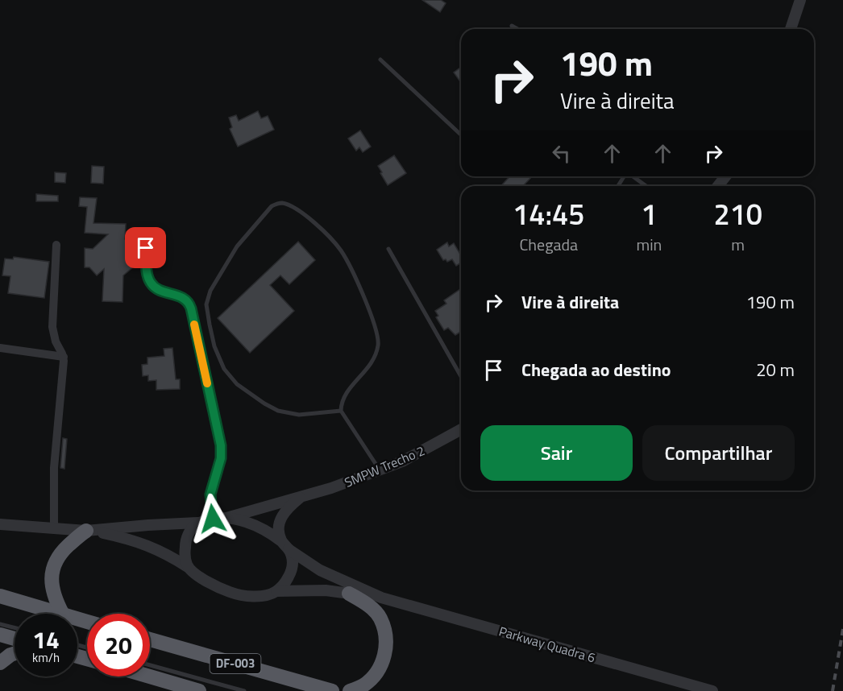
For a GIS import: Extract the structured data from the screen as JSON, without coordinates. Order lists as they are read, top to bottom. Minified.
{"streets":{"highway":["DF-003"],"street":["SMPW Trecho 2","Parkway Quadra 6"]},"crossings":[["SMPW Trecho 2","Parkway Quadra 6"]],"page":{"turn":["190 m","Vire à direita"],"eta":["14:45","Chegada","1","min","210","m"],"list":[{"name":"Vire à direita","value":"190 m"},{"name":"Chegada ao destino","value":"20 m"}],"buttons":["Sair","Compartilhar"],"speed":"14 km/h","limit":"20"}}
